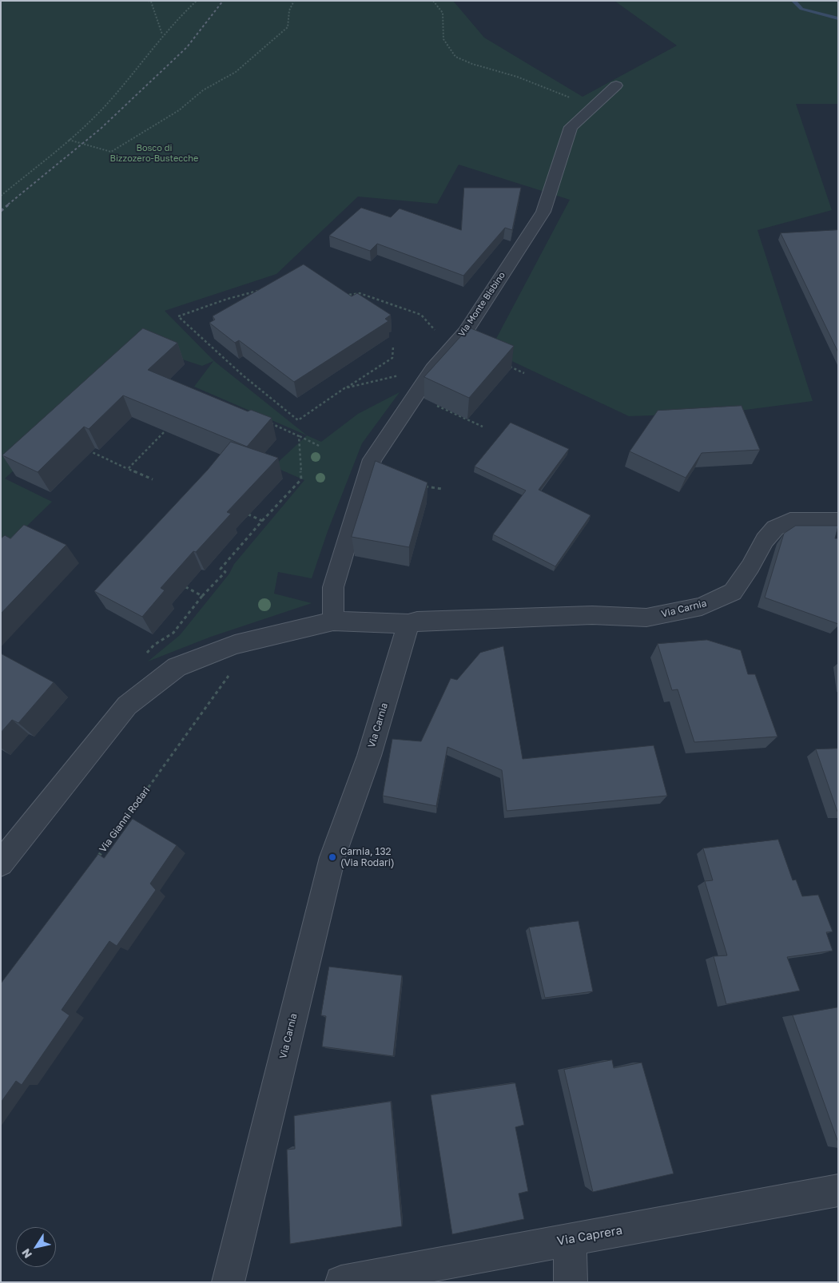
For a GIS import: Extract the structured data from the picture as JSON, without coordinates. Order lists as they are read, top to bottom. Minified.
{"streets":{"street":["Via Monte Bisbino","Via Carnia","Via Caprera"],"path":["Via Gianni Rodari"]},"parks":["Bosco di Bizzozero-Bustecche"],"places":["Carnia, 132 (Via Rodari)"],"north":"bottom left"}
